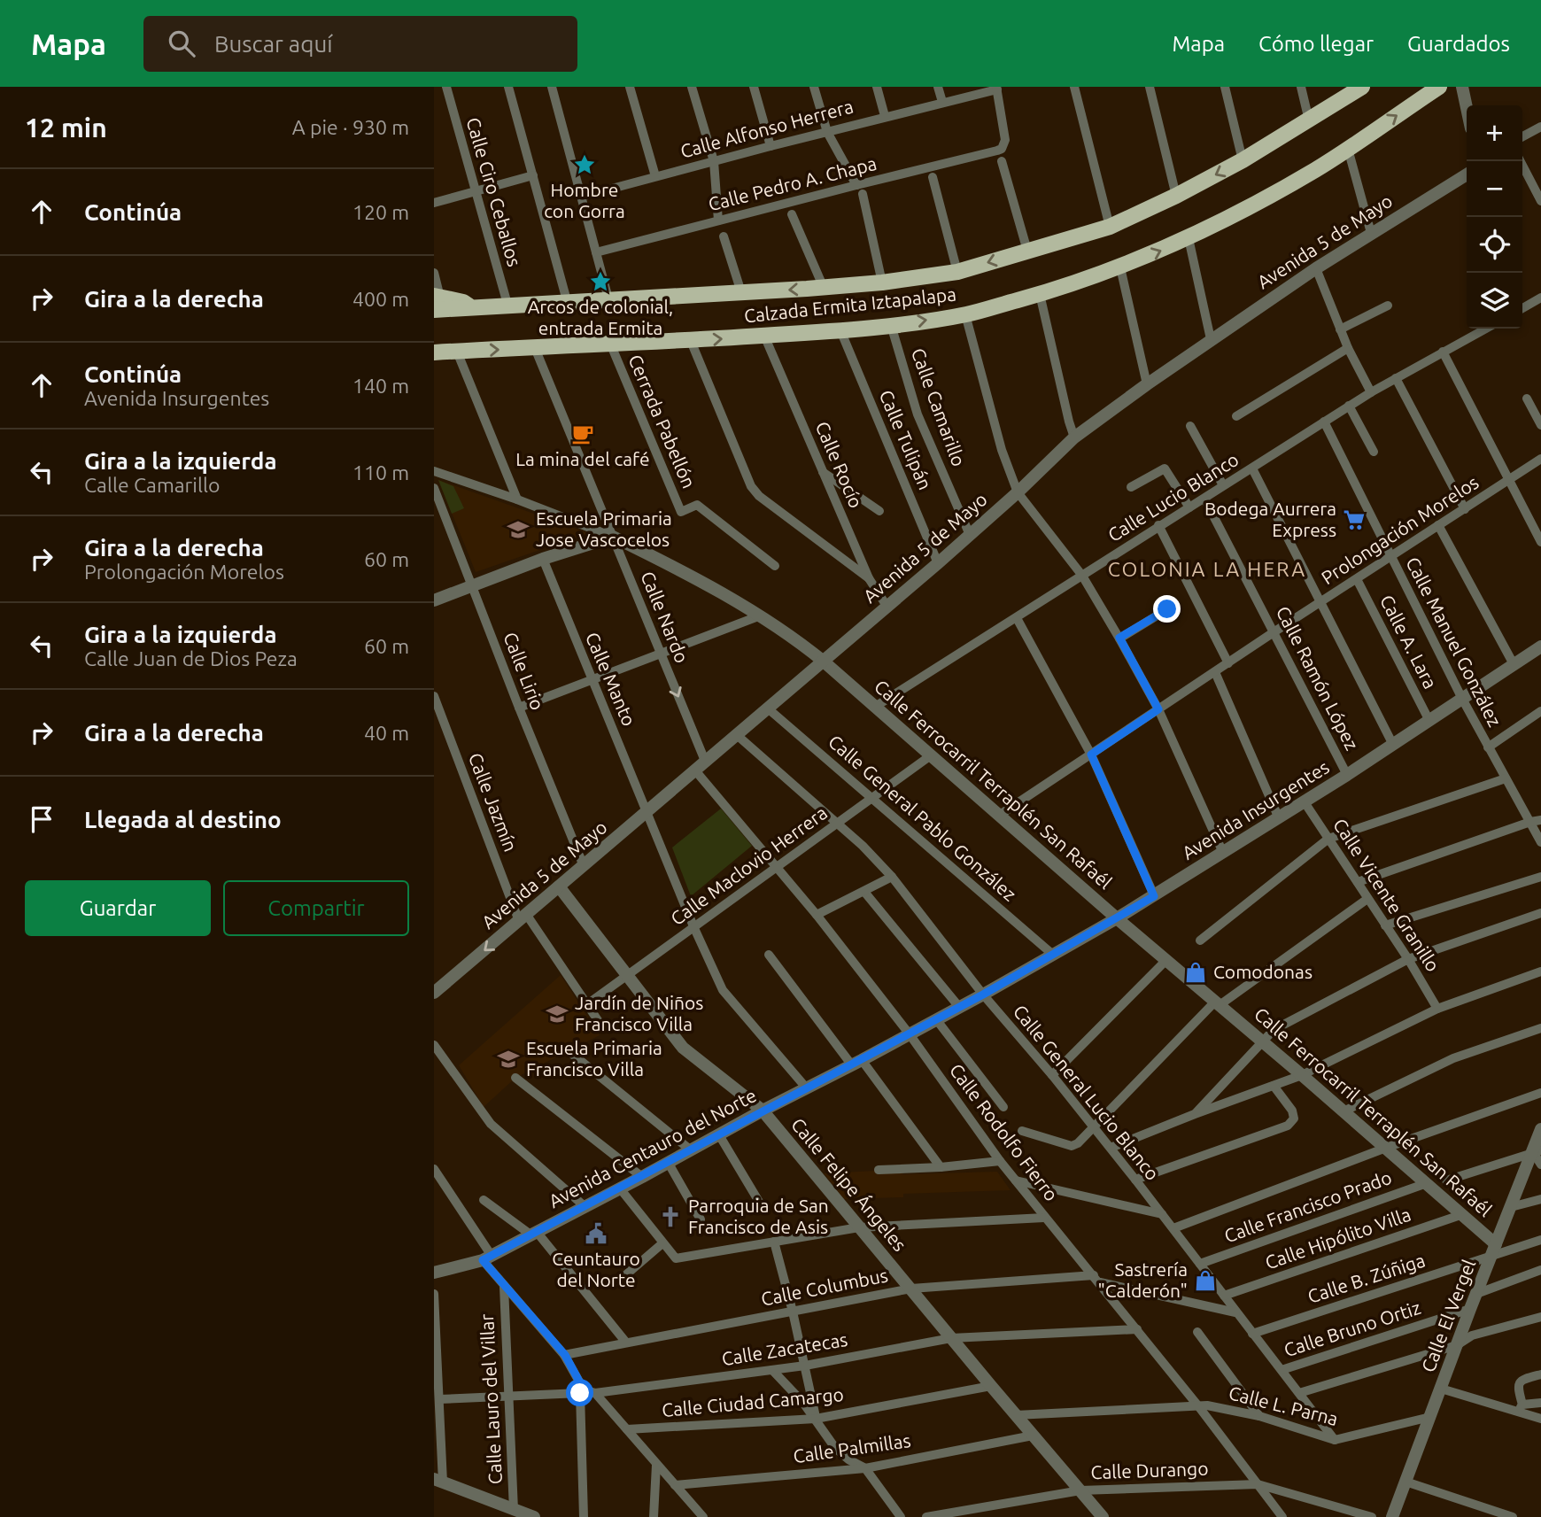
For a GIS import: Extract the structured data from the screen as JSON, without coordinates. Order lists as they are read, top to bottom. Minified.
{"streets":{"main road":["Calzada Ermita Iztapalapa"],"street":["Calle Alfonso Herrera","Calle Pedro A. Chapa","Calle Ciro Ceballos","Avenida 5 de Mayo","Calle Camarillo","Cerrada Pabellón","Calle Tulipán","Calle Rocío","Calle Lucio Blanco","Prolongación Morelos","Calle Nardo","Calle A. Lara","Calle Manuel González","Calle Lirio","Calle Ramón López","Calle Manto","Calle Ferrocarril Terraplén San Rafaél","Calle Jazmín","Avenida Insurgentes","Calle General Pablo González","Calle Maclovio Herrera","Calle Vicente Granillo","Calle General Lucio Blanco","Calle Rodolfo Fierro","Avenida Centauro del Norte","Calle Felipe Ángeles","Calle Francisco Prado","Calle Hipólito Villa","Calle B. Zúñiga","Calle Columbus","Calle El Vergel","Calle Bruno Ortiz","Calle Zacatecas","Calle Lauro del Villar","Calle Ciudad Camargo","Calle L. Parna","Calle Palmillas","Calle Durango"]},"crossings":[["Calle Alfonso Herrera","Calle Pedro A. Chapa"],["Calle Ciro Ceballos","Calzada Ermita Iztapalapa"],["Avenida 5 de Mayo","Calle Camarillo"],["Avenida 5 de Mayo","Calle Tulipán"],["Avenida 5 de Mayo","Calle Rocío"],["Avenida 5 de Mayo","Calle Nardo"],["Avenida 5 de Mayo","Calle Lirio"],["Avenida 5 de Mayo","Calle Manto"],["Avenida 5 de Mayo","Calle Ferrocarril Terraplén San Rafaél"],["Avenida 5 de Mayo","Calle Jazmín"],["Avenida 5 de Mayo","Calle General Pablo González"],["Avenida 5 de Mayo","Calle General Lucio Blanco"],["Avenida 5 de Mayo","Calle Rodolfo Fierro"],["Avenida 5 de Mayo","Calle Felipe Ángeles"],["Calzada Ermita Iztapalapa","Calle Camarillo"],["Calzada Ermita Iztapalapa","Cerrada Pabellón"],["Calzada Ermita Iztapalapa","Calle Tulipán"],["Calzada Ermita Iztapalapa","Calle Rocío"],["Calzada Ermita Iztapalapa","Calle Nardo"],["Calle Lucio Blanco","Calle Manuel González"],["Calle Lucio Blanco","Calle Ramón López"],["Calle Lucio Blanco","Calle Ferrocarril Terraplén San Rafaél"],["Prolongación Morelos","Calle A. Lara"],["Prolongación Morelos","Calle Manuel González"],["Prolongación Morelos","Calle Ramón López"],["Prolongación Morelos","Calle Ferrocarril Terraplén San Rafaél"],["Calle Nardo","Calle Ferrocarril Terraplén San Rafaél"],["Calle A. Lara","Avenida Insurgentes"],["Calle Manuel González","Avenida Insurgentes"],["Calle Ramón López","Avenida Insurgentes"],["Calle Manto","Calle Maclovio Herrera"],["Calle Manto","Avenida Centauro del Norte"],["Calle Ferrocarril Terraplén San Rafaél","Avenida Insurgentes"],["Calle Ferrocarril Terraplén San Rafaél","Calle Maclovio Herrera"],["Calle Ferrocarril Terraplén San Rafaél","Calle Francisco Prado"],["Calle Ferrocarril Terraplén San Rafaél","Calle Hipólito Villa"],["Calle Ferrocarril Terraplén San Rafaél","Calle El Vergel"],["Calle Jazmín","Calle Maclovio Herrera"],["Avenida Insurgentes","Calle General Pablo González"],["Avenida Insurgentes","Calle Vicente Granillo"],["Avenida Insurgentes","Calle General Lucio Blanco"],["Avenida Insurgentes","Avenida Centauro del Norte"],["Calle General Pablo González","Calle Maclovio Herrera"],["Calle Maclovio Herrera","Calle General Lucio Blanco"],["Calle Maclovio Herrera","Calle Rodolfo Fierro"],["Calle Maclovio Herrera","Calle Felipe Ángeles"],["Calle General Lucio Blanco","Avenida Centauro del Norte"],["Calle General Lucio Blanco","Calle Francisco Prado"],["Calle General Lucio Blanco","Calle Hipólito Villa"],["Calle General Lucio Blanco","Calle B. Zúñiga"],["Calle General Lucio Blanco","Calle Columbus"],["Calle General Lucio Blanco","Calle Bruno Ortiz"],["Calle General Lucio Blanco","Calle L. Parna"],["Calle Rodolfo Fierro","Avenida Centauro del Norte"],["Calle Rodolfo Fierro","Calle Columbus"],["Calle Rodolfo Fierro","Calle Zacatecas"],["Calle Rodolfo Fierro","Calle L. Parna"],["Calle Rodolfo Fierro","Calle Durango"],["Avenida Centauro del Norte","Calle Felipe Ángeles"],["Calle Felipe Ángeles","Calle Columbus"],["Calle Felipe Ángeles","Calle Zacatecas"],["Calle Felipe Ángeles","Calle Ciudad Camargo"],["Calle Felipe Ángeles","Calle Palmillas"],["Calle Felipe Ángeles","Calle Durango"],["Calle B. Zúñiga","Calle El Vergel"],["Calle El Vergel","Calle Bruno Ortiz"],["Calle El Vergel","Calle L. Parna"],["Calle Zacatecas","Calle Lauro del Villar"]],"districts":["COLONIA LA HERA"],"places":{"place":["Hombre con Gorra","Arcos de colonial, entrada Ermita"],"cafe":["La mina del café"],"supermarket":["Bodega Aurrera Express"],"school or university":["Escuela Primaria Jose Vascocelos","Jardín de Niños Francisco Villa","Escuela Primaria Francisco Villa"],"shop":["Comodonas","Sastrería \"Calderón\""],"church":["Parroquia de San Francisco de Asis"],"public building":["Ceuntauro del Norte"]},"page":{"header":"Mapa","search":"Buscar aquí","nav":["Mapa","Cómo llegar","Guardados"],"heading":["12 min","A pie · 930 m"],"map_buttons":["+","−"],"list":[["Continúa","120 m"],["Gira a la derecha","400 m"],["Continúa","Avenida Insurgentes","140 m"],["Gira a la izquierda","Calle Camarillo","110 m"],["Gira a la derecha","Prolongación Morelos","60 m"],["Gira a la izquierda","Calle Juan de Dios Peza","60 m"],["Gira a la derecha","40 m"],"Llegada al destino"],"buttons":["Guardar","Compartir"]}}
